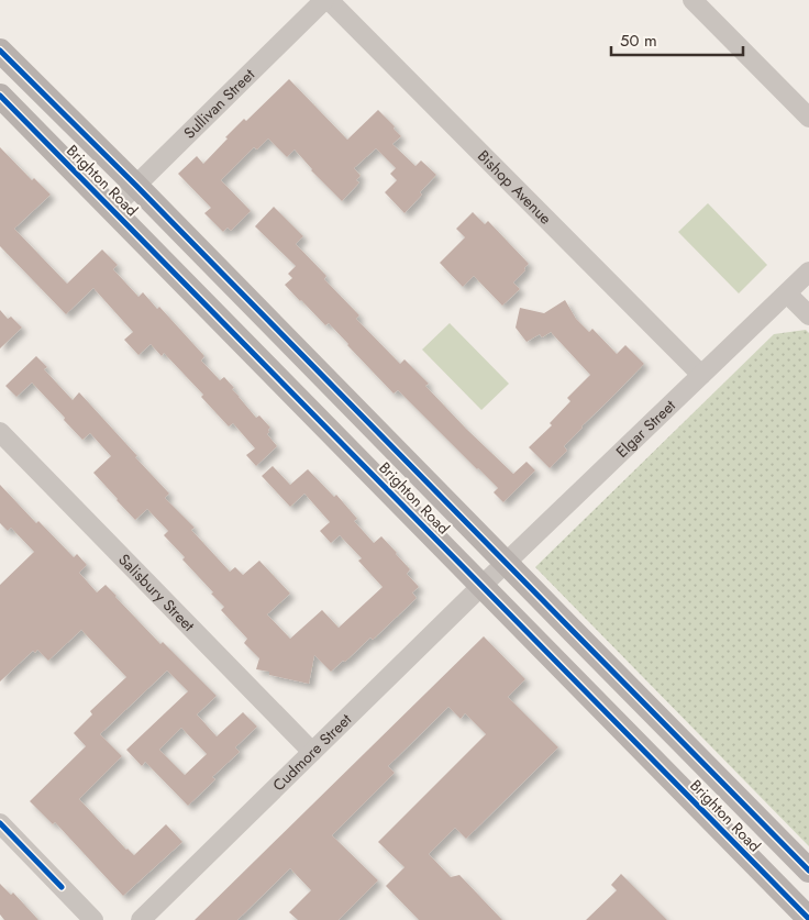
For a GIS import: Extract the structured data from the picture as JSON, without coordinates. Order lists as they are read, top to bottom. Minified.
{"streets":{"main road":["Brighton Road"],"street":["Sullivan Street","Bishop Avenue","Elgar Street","Salisbury Street","Cudmore Street"]},"crossings":[["Sullivan Street","Brighton Road"],["Brighton Road","Elgar Street"],["Brighton Road","Cudmore Street"],["Bishop Avenue","Elgar Street"],["Elgar Street","Cudmore Street"],["Salisbury Street","Cudmore Street"]],"scale_bar":"50 m"}
